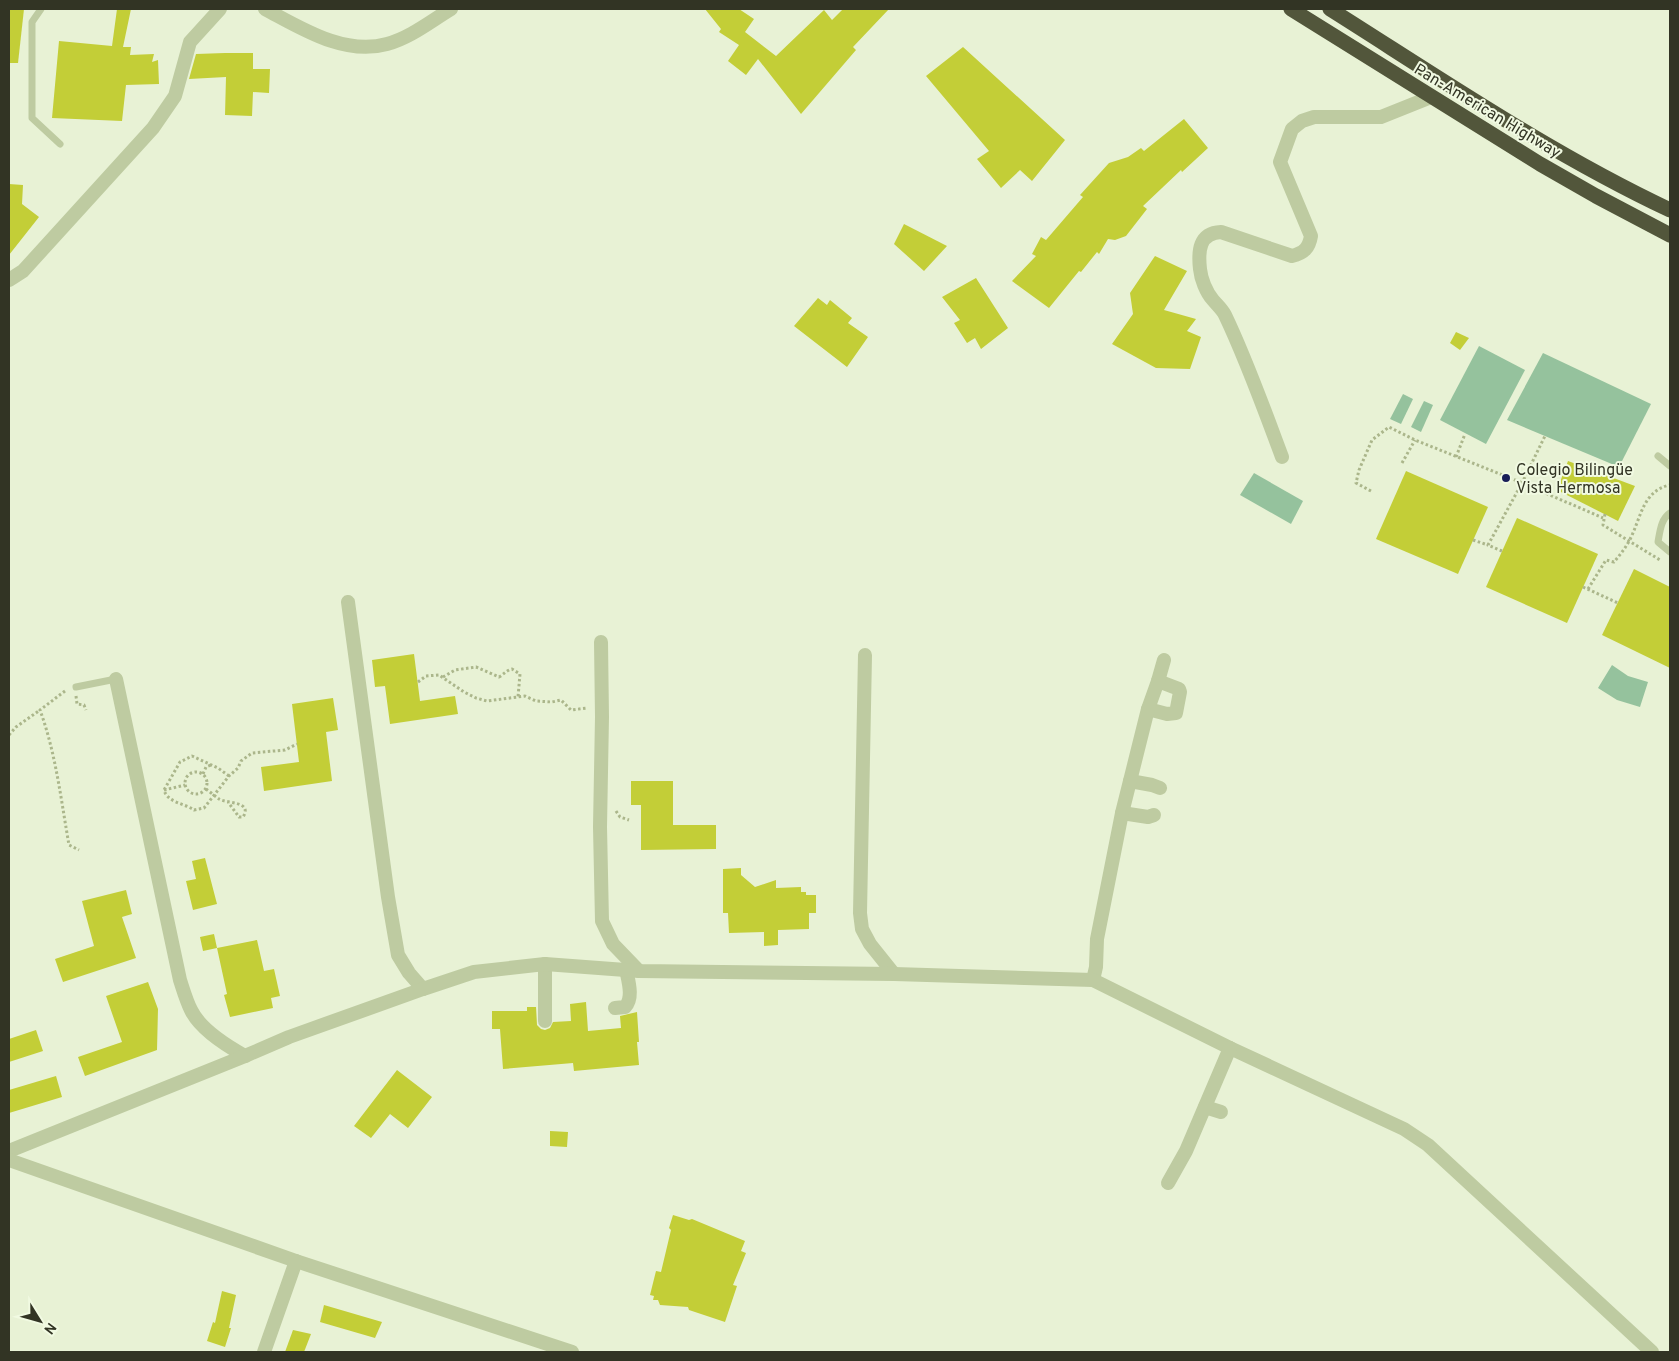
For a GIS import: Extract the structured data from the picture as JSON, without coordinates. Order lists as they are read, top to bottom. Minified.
{"streets":{"highway":["Pan-American Highway"]},"places":["Colegio Bilingüe Vista Hermosa"],"north":"bottom right"}
